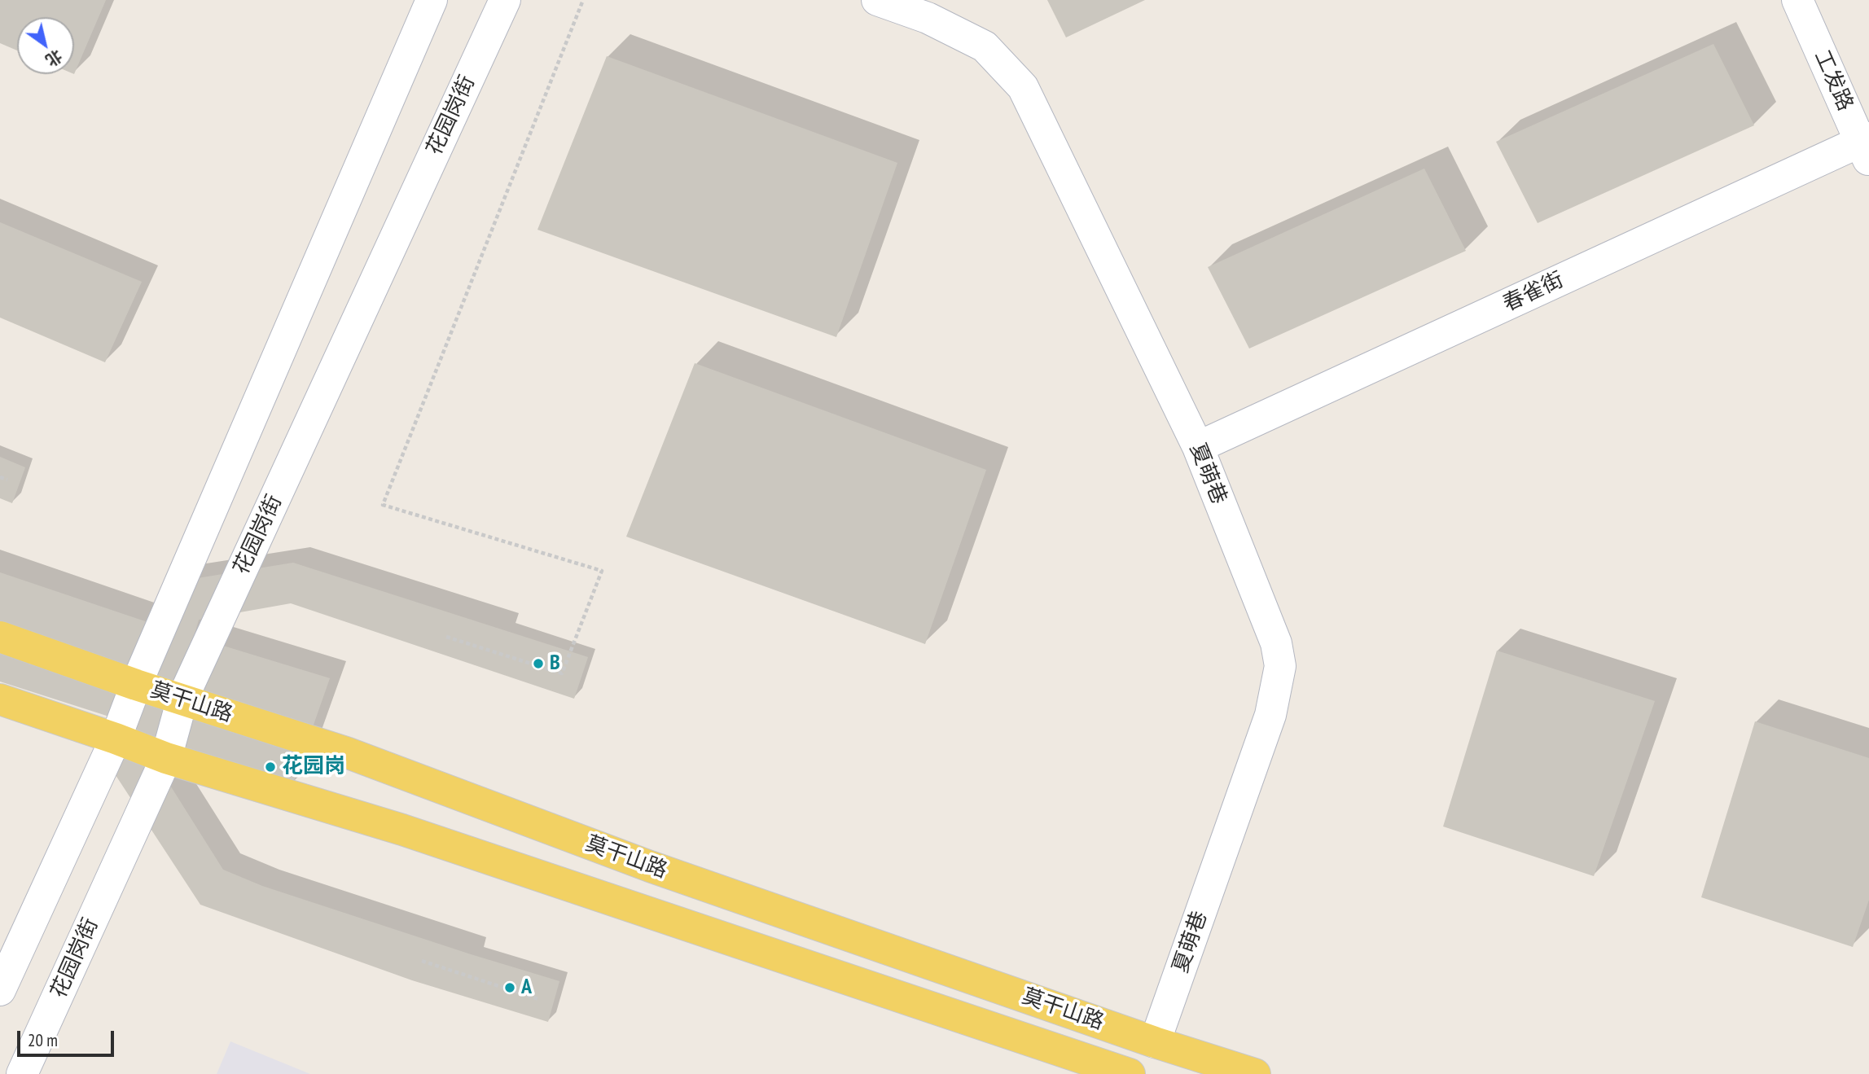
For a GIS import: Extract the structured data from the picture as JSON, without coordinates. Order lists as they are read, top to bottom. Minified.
{"streets":{"main road":["莫干山路"],"street":["工发路","花园岗街","春雀街","夏萌巷"]},"crossings":[["工发路","春雀街"],["花园岗街","莫干山路"],["春雀街","夏萌巷"],["夏萌巷","莫干山路"]],"places":["B","花园岗","A"],"scale_bar":"20 m","north":"bottom right"}
